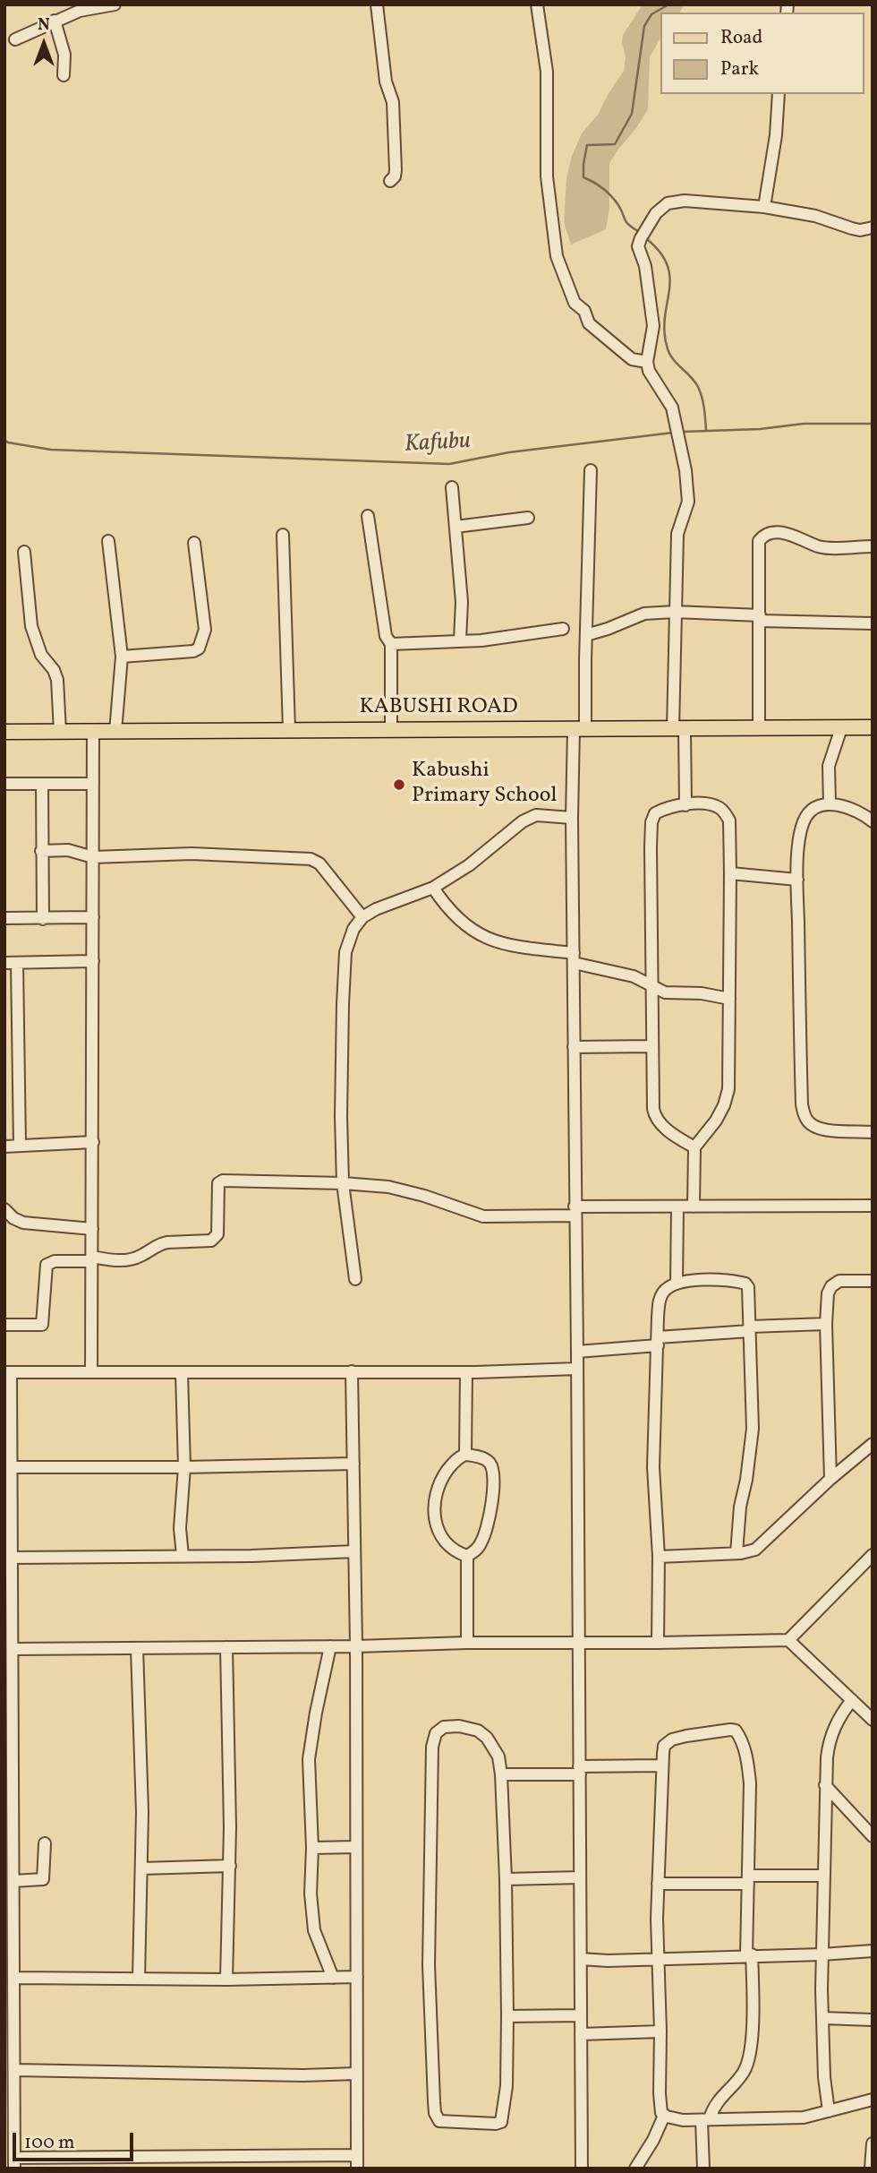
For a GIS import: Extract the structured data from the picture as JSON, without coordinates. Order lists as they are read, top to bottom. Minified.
{"streets":{"main road":["KABUSHI ROAD"]},"water":["Kafubu"],"places":["Kabushi Primary School"],"legend":["Road","Park"],"scale_bar":"100 m","north":"top"}
